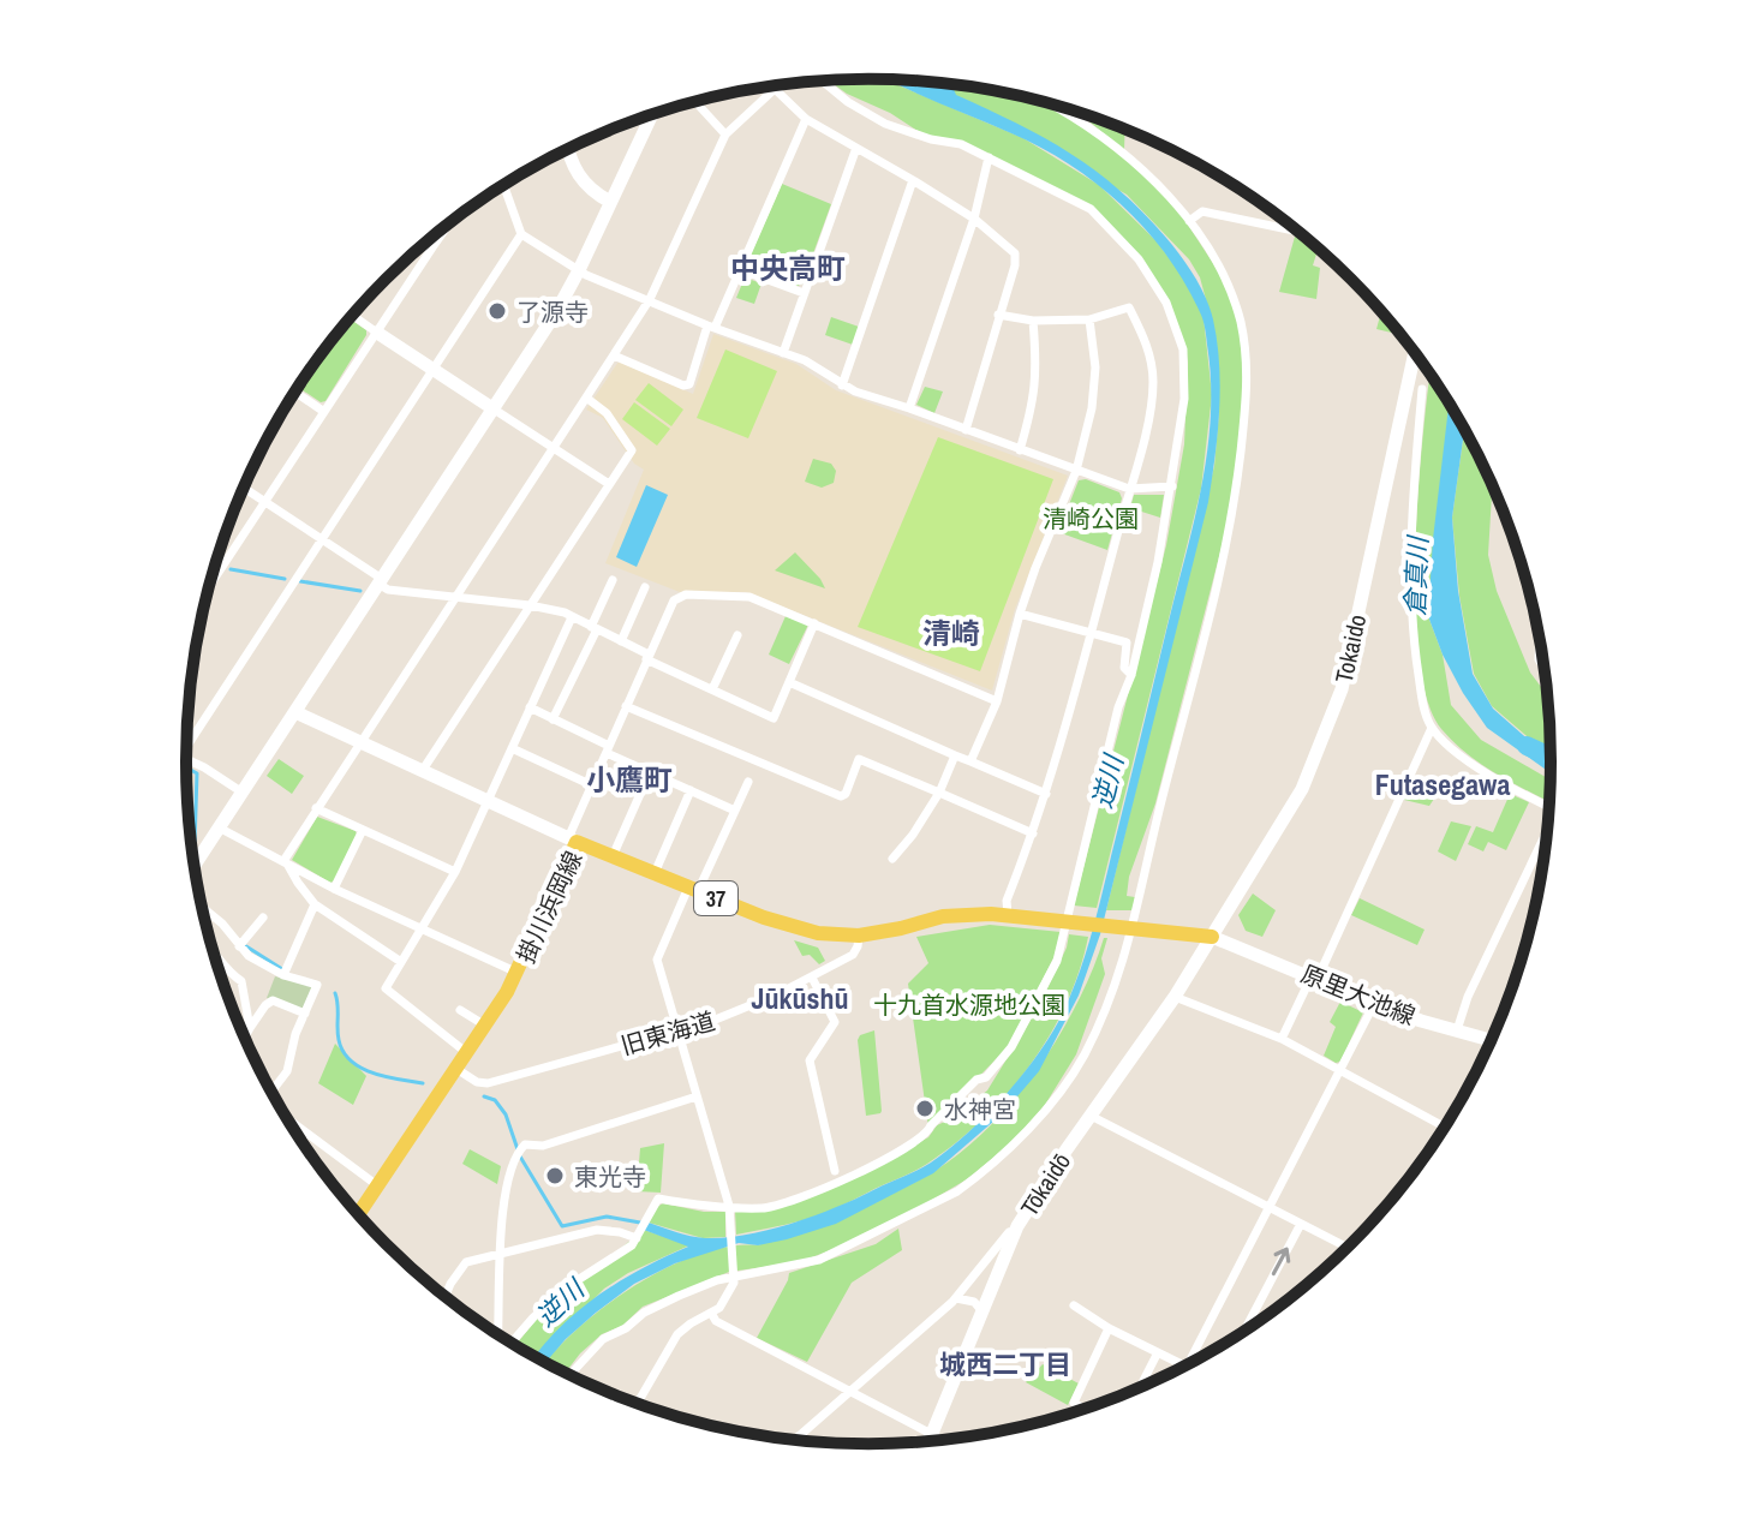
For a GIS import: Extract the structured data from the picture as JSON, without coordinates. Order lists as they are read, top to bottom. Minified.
{"streets":{"main road":["Tokaido","37","掛川浜岡線","原里大池線","Tōkaidō"],"street":["旧東海道"]},"crossings":[["Tokaido","掛川浜岡線"],["Tokaido","原里大池線"],["Tokaido","Tōkaidō"],["掛川浜岡線","原里大池線"],["掛川浜岡線","旧東海道"],["掛川浜岡線","Tōkaidō"],["原里大池線","Tōkaidō"]],"districts":["中央高町","清崎","小鷹町","Futasegawa","Jūkūshū","城西二丁目"],"water":["倉真川","逆川"],"parks":["清崎公園","十九首水源地公園"],"places":["了源寺","水神宮","東光寺"]}
